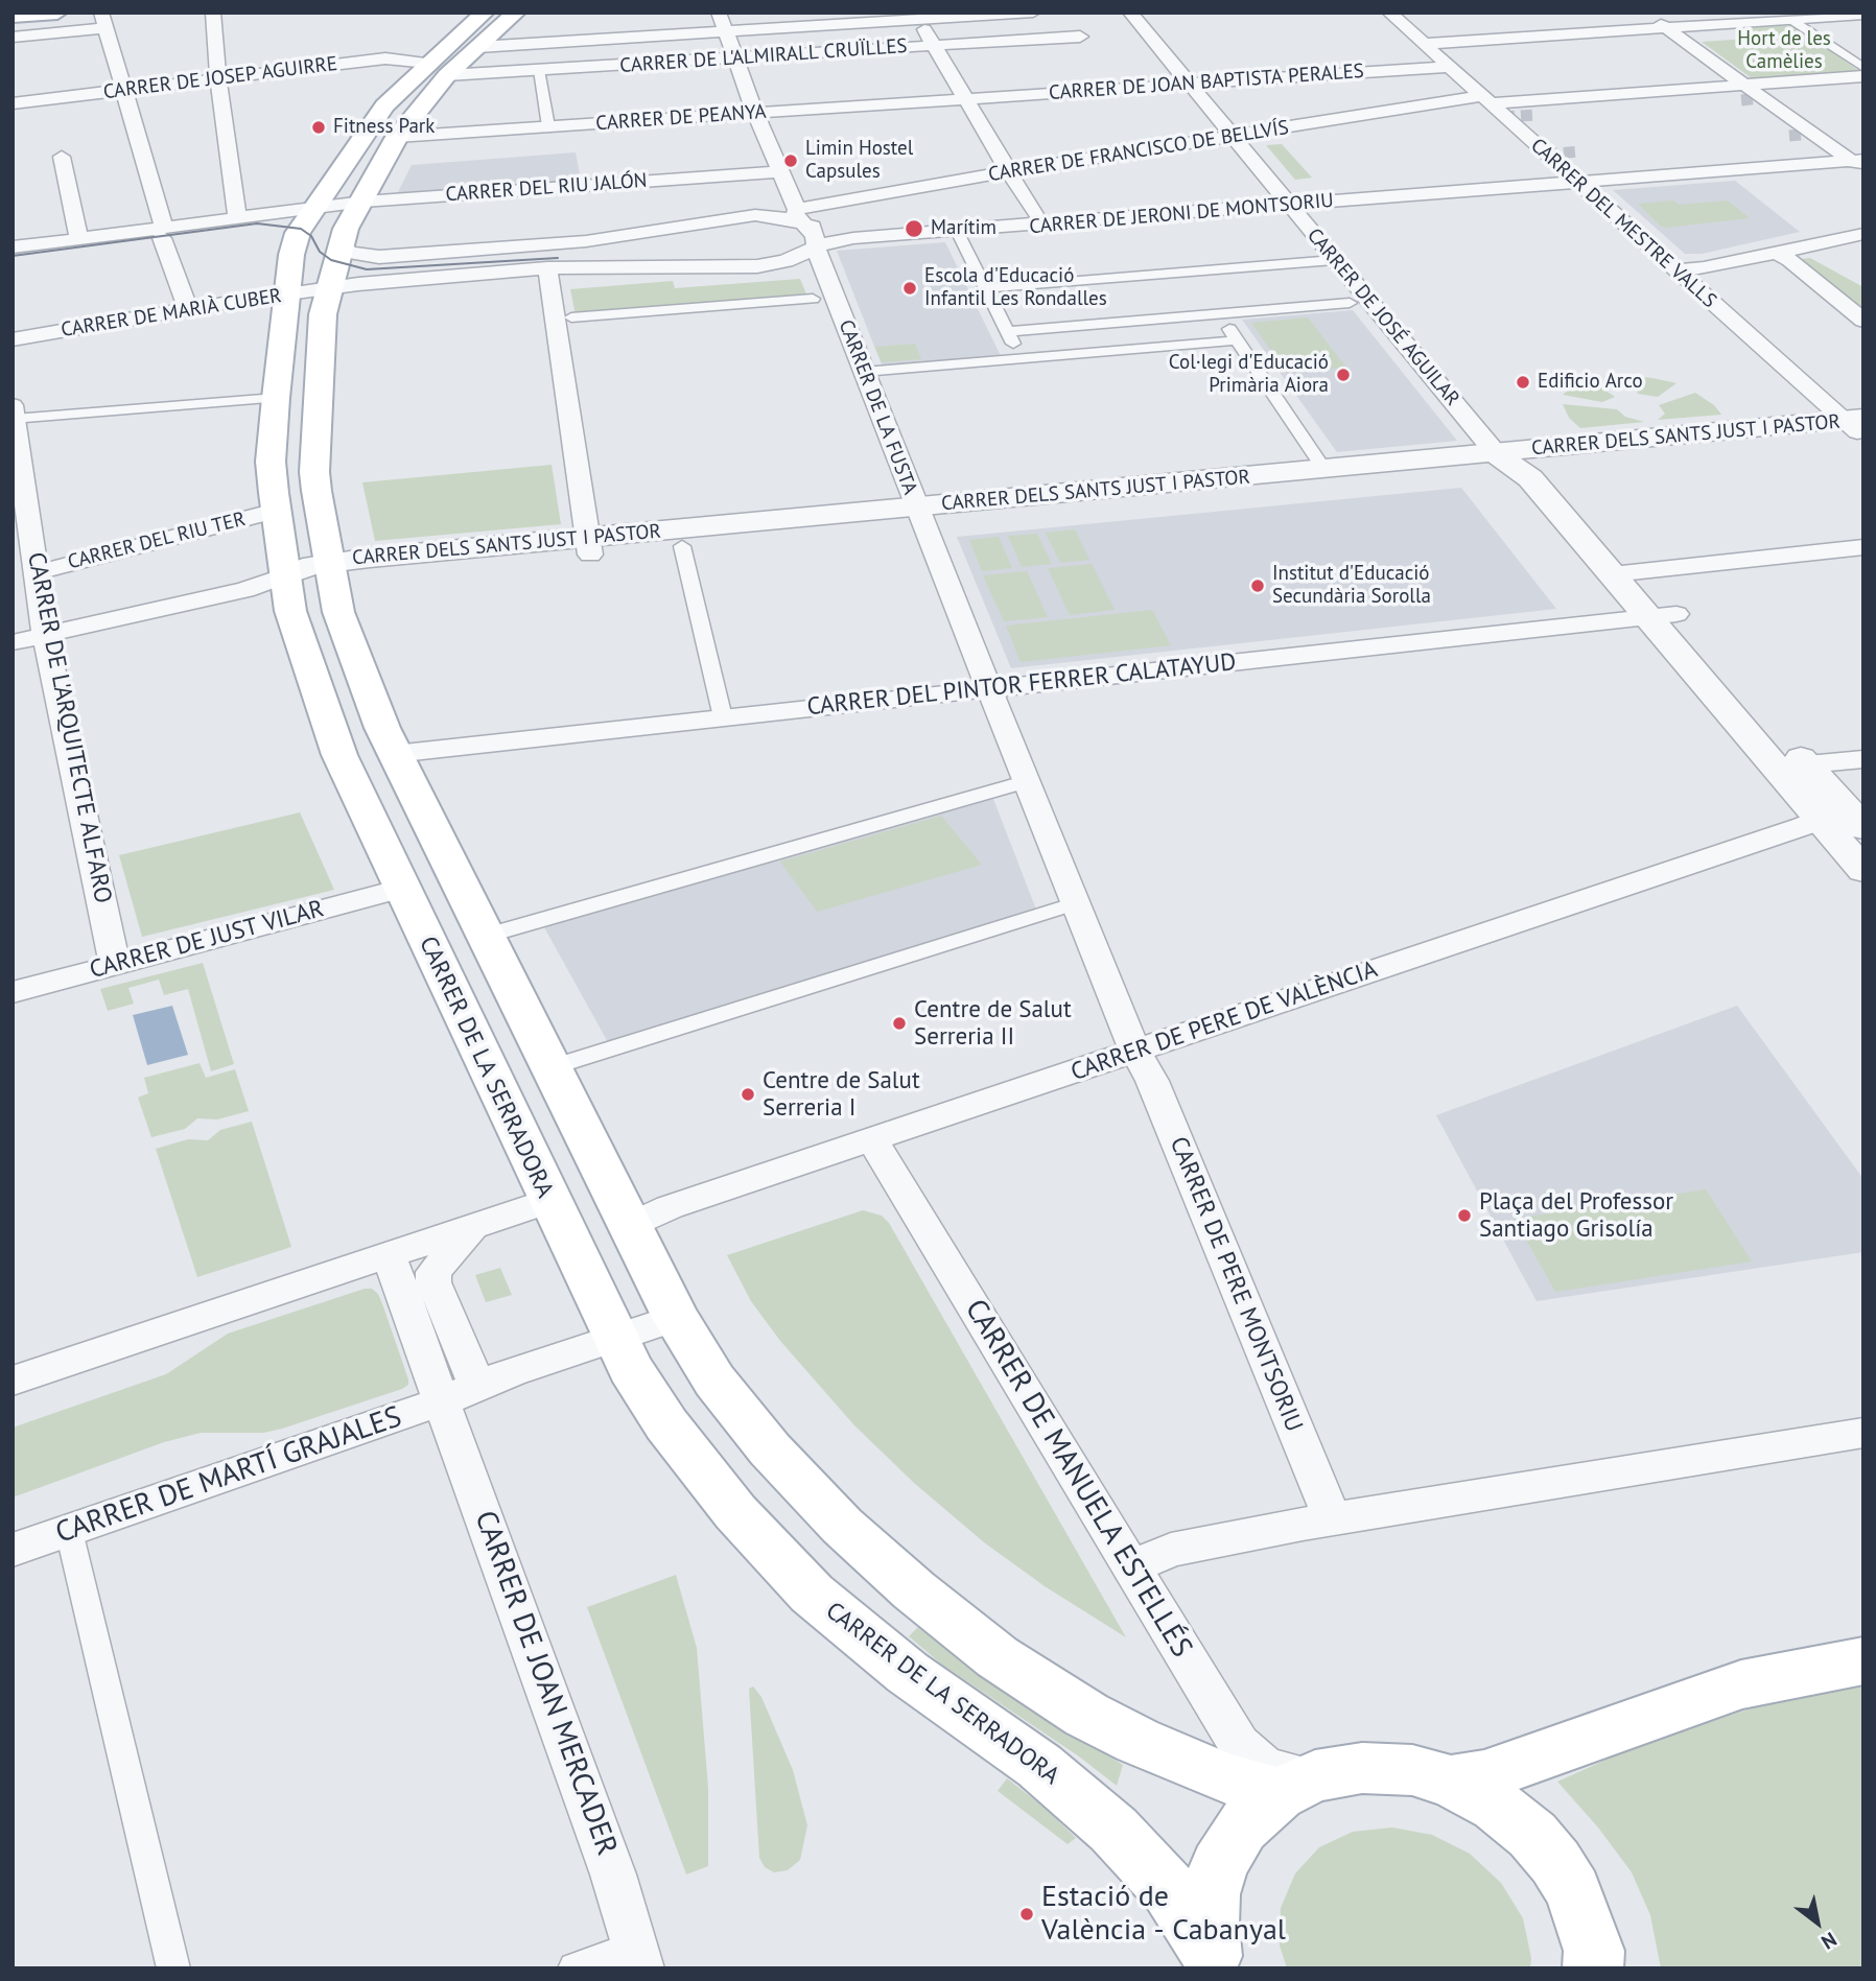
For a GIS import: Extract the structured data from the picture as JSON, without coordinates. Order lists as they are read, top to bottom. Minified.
{"streets":{"main road":["CARRER DE LA SERRADORA"],"street":["CARRER DE L'ALMIRALL CRUÏLLES","CARRER DE JOSEP AGUIRRE","CARRER DE JOAN BAPTISTA PERALES","CARRER DE PEANYA","CARRER DE FRANCISCO DE BELLVÍS","CARRER DEL RIU JALÓN","CARRER DE JERONI DE MONTSORIU","CARRER DEL MESTRE VALLS","CARRER DE MARIÀ CUBER","CARRER DE JOSÉ AGUILAR","CARRER DE LA FUSTA","CARRER DELS SANTS JUST I PASTOR","CARRER DEL RIU TER","CARRER DEL PINTOR FERRER CALATAYUD","CARRER DE L'ARQUITECTE ALFARO","CARRER DE JUST VILAR","CARRER DE PERE DE VALÈNCIA","CARRER DE PERE MONTSORIU","CARRER DE MARTÍ GRAJALES","CARRER DE MANUELA ESTELLÉS","CARRER DE JOAN MERCADER"]},"crossings":[["CARRER DE L'ALMIRALL CRUÏLLES","CARRER DE JOSEP AGUIRRE"],["CARRER DE L'ALMIRALL CRUÏLLES","CARRER DE LA FUSTA"],["CARRER DE L'ALMIRALL CRUÏLLES","CARRER DE LA SERRADORA"],["CARRER DE JOSEP AGUIRRE","CARRER DE LA SERRADORA"],["CARRER DE JOAN BAPTISTA PERALES","CARRER DE PEANYA"],["CARRER DE JOAN BAPTISTA PERALES","CARRER DEL MESTRE VALLS"],["CARRER DE JOAN BAPTISTA PERALES","CARRER DE JOSÉ AGUILAR"],["CARRER DE PEANYA","CARRER DE LA FUSTA"],["CARRER DE PEANYA","CARRER DE LA SERRADORA"],["CARRER DE FRANCISCO DE BELLVÍS","CARRER DE JERONI DE MONTSORIU"],["CARRER DE FRANCISCO DE BELLVÍS","CARRER DEL MESTRE VALLS"],["CARRER DE FRANCISCO DE BELLVÍS","CARRER DE JOSÉ AGUILAR"],["CARRER DE FRANCISCO DE BELLVÍS","CARRER DE LA FUSTA"],["CARRER DEL RIU JALÓN","CARRER DE LA FUSTA"],["CARRER DEL RIU JALÓN","CARRER DE LA SERRADORA"],["CARRER DE JERONI DE MONTSORIU","CARRER DEL MESTRE VALLS"],["CARRER DE JERONI DE MONTSORIU","CARRER DE MARIÀ CUBER"],["CARRER DE JERONI DE MONTSORIU","CARRER DE JOSÉ AGUILAR"],["CARRER DE JERONI DE MONTSORIU","CARRER DE LA FUSTA"],["CARRER DE JERONI DE MONTSORIU","CARRER DE LA SERRADORA"],["CARRER DEL MESTRE VALLS","CARRER DELS SANTS JUST I PASTOR"],["CARRER DE MARIÀ CUBER","CARRER DE LA SERRADORA"],["CARRER DE JOSÉ AGUILAR","CARRER DELS SANTS JUST I PASTOR"],["CARRER DE LA FUSTA","CARRER DELS SANTS JUST I PASTOR"],["CARRER DE LA FUSTA","CARRER DEL PINTOR FERRER CALATAYUD"],["CARRER DE LA FUSTA","CARRER DE PERE DE VALÈNCIA"],["CARRER DE LA FUSTA","CARRER DE PERE MONTSORIU"],["CARRER DELS SANTS JUST I PASTOR","CARRER DE LA SERRADORA"],["CARRER DEL RIU TER","CARRER DE L'ARQUITECTE ALFARO"],["CARRER DEL RIU TER","CARRER DE LA SERRADORA"],["CARRER DEL PINTOR FERRER CALATAYUD","CARRER DE LA SERRADORA"],["CARRER DE L'ARQUITECTE ALFARO","CARRER DE JUST VILAR"],["CARRER DE JUST VILAR","CARRER DE LA SERRADORA"],["CARRER DE PERE DE VALÈNCIA","CARRER DE LA SERRADORA"],["CARRER DE PERE DE VALÈNCIA","CARRER DE PERE MONTSORIU"],["CARRER DE PERE DE VALÈNCIA","CARRER DE MANUELA ESTELLÉS"],["CARRER DE LA SERRADORA","CARRER DE MARTÍ GRAJALES"],["CARRER DE LA SERRADORA","CARRER DE MANUELA ESTELLÉS"],["CARRER DE MARTÍ GRAJALES","CARRER DE JOAN MERCADER"]],"parks":["Hort de les Camèlies"],"places":["Fitness Park","Limin Hostel Capsules","Marítim","Escola d'Educació Infantil Les Rondalles","Col·legi d'Educació Primària Aiora","Edificio Arco","Institut d'Educació Secundària Sorolla","Centre de Salut Serreria II","Centre de Salut Serreria I","Plaça del Professor Santiago Grisolía","Estació de València - Cabanyal"],"north":"bottom right"}
